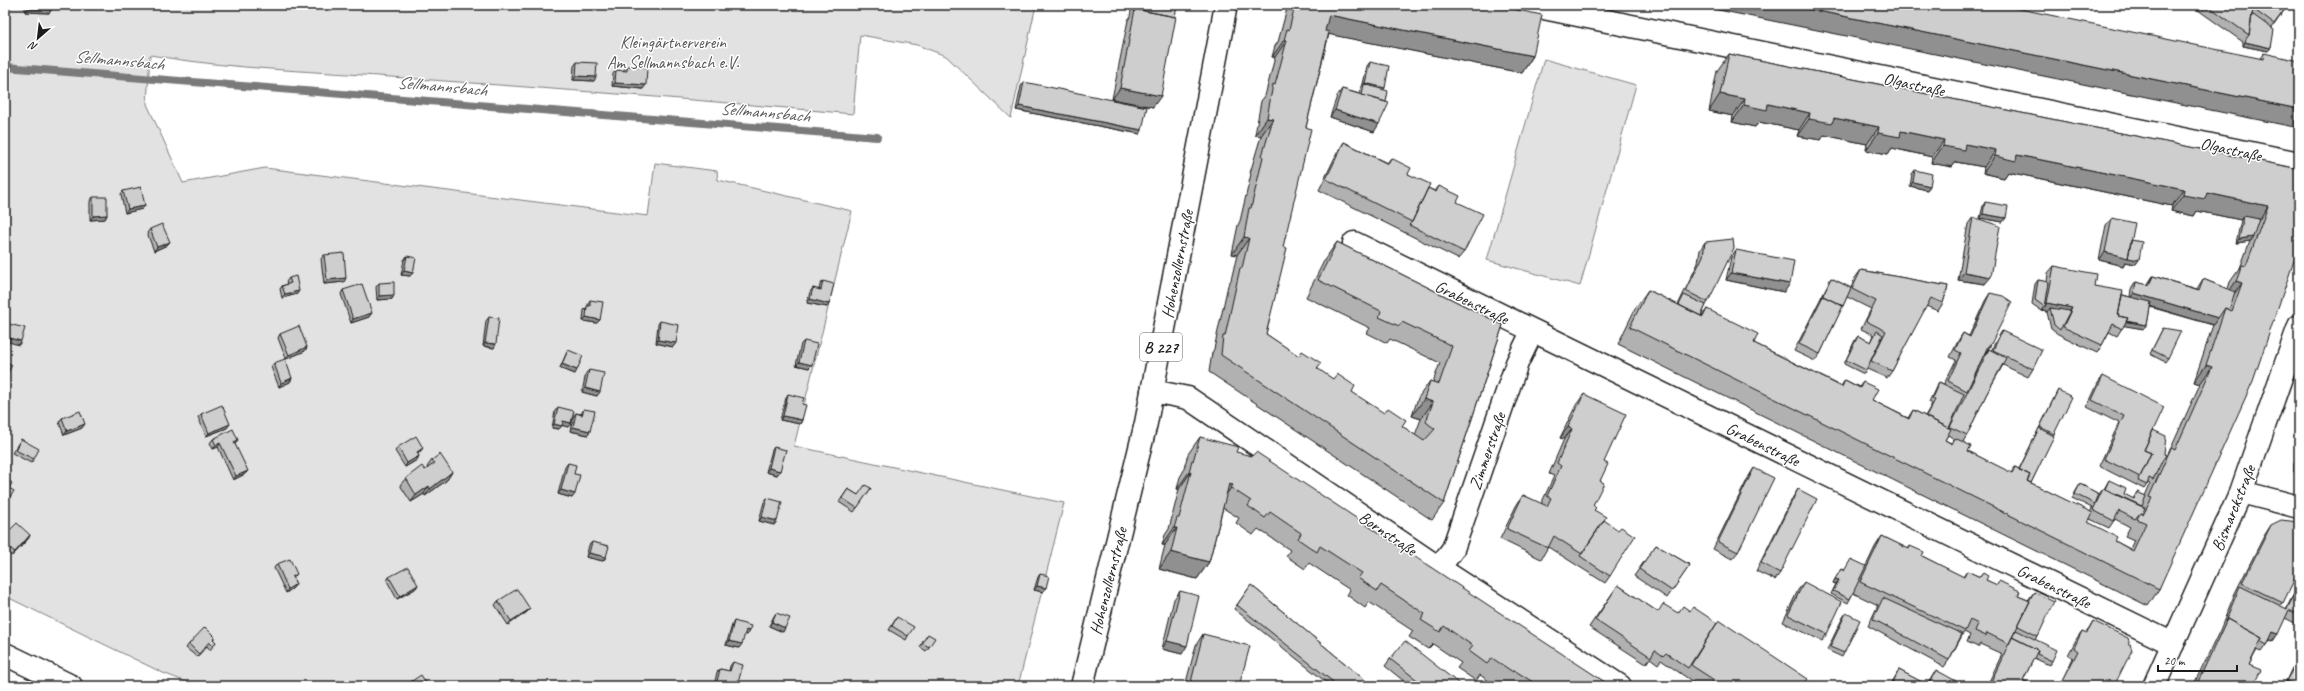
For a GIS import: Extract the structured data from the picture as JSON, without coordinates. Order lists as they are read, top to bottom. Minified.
{"streets":{"street":["Olgastraße","Hohenzollernstraße","Grabenstraße","B 227","Zimmerstraße","Bismarckstraße","Bornstraße"]},"crossings":[["Hohenzollernstraße","Bornstraße"],["Grabenstraße","Zimmerstraße"],["Grabenstraße","Bismarckstraße"],["Zimmerstraße","Bornstraße"]],"water":["Sellmannsbach"],"parks":["Kleingärtnerverein Am Sellmannsbach e.V."],"scale_bar":"20 m","north":"bottom left"}
